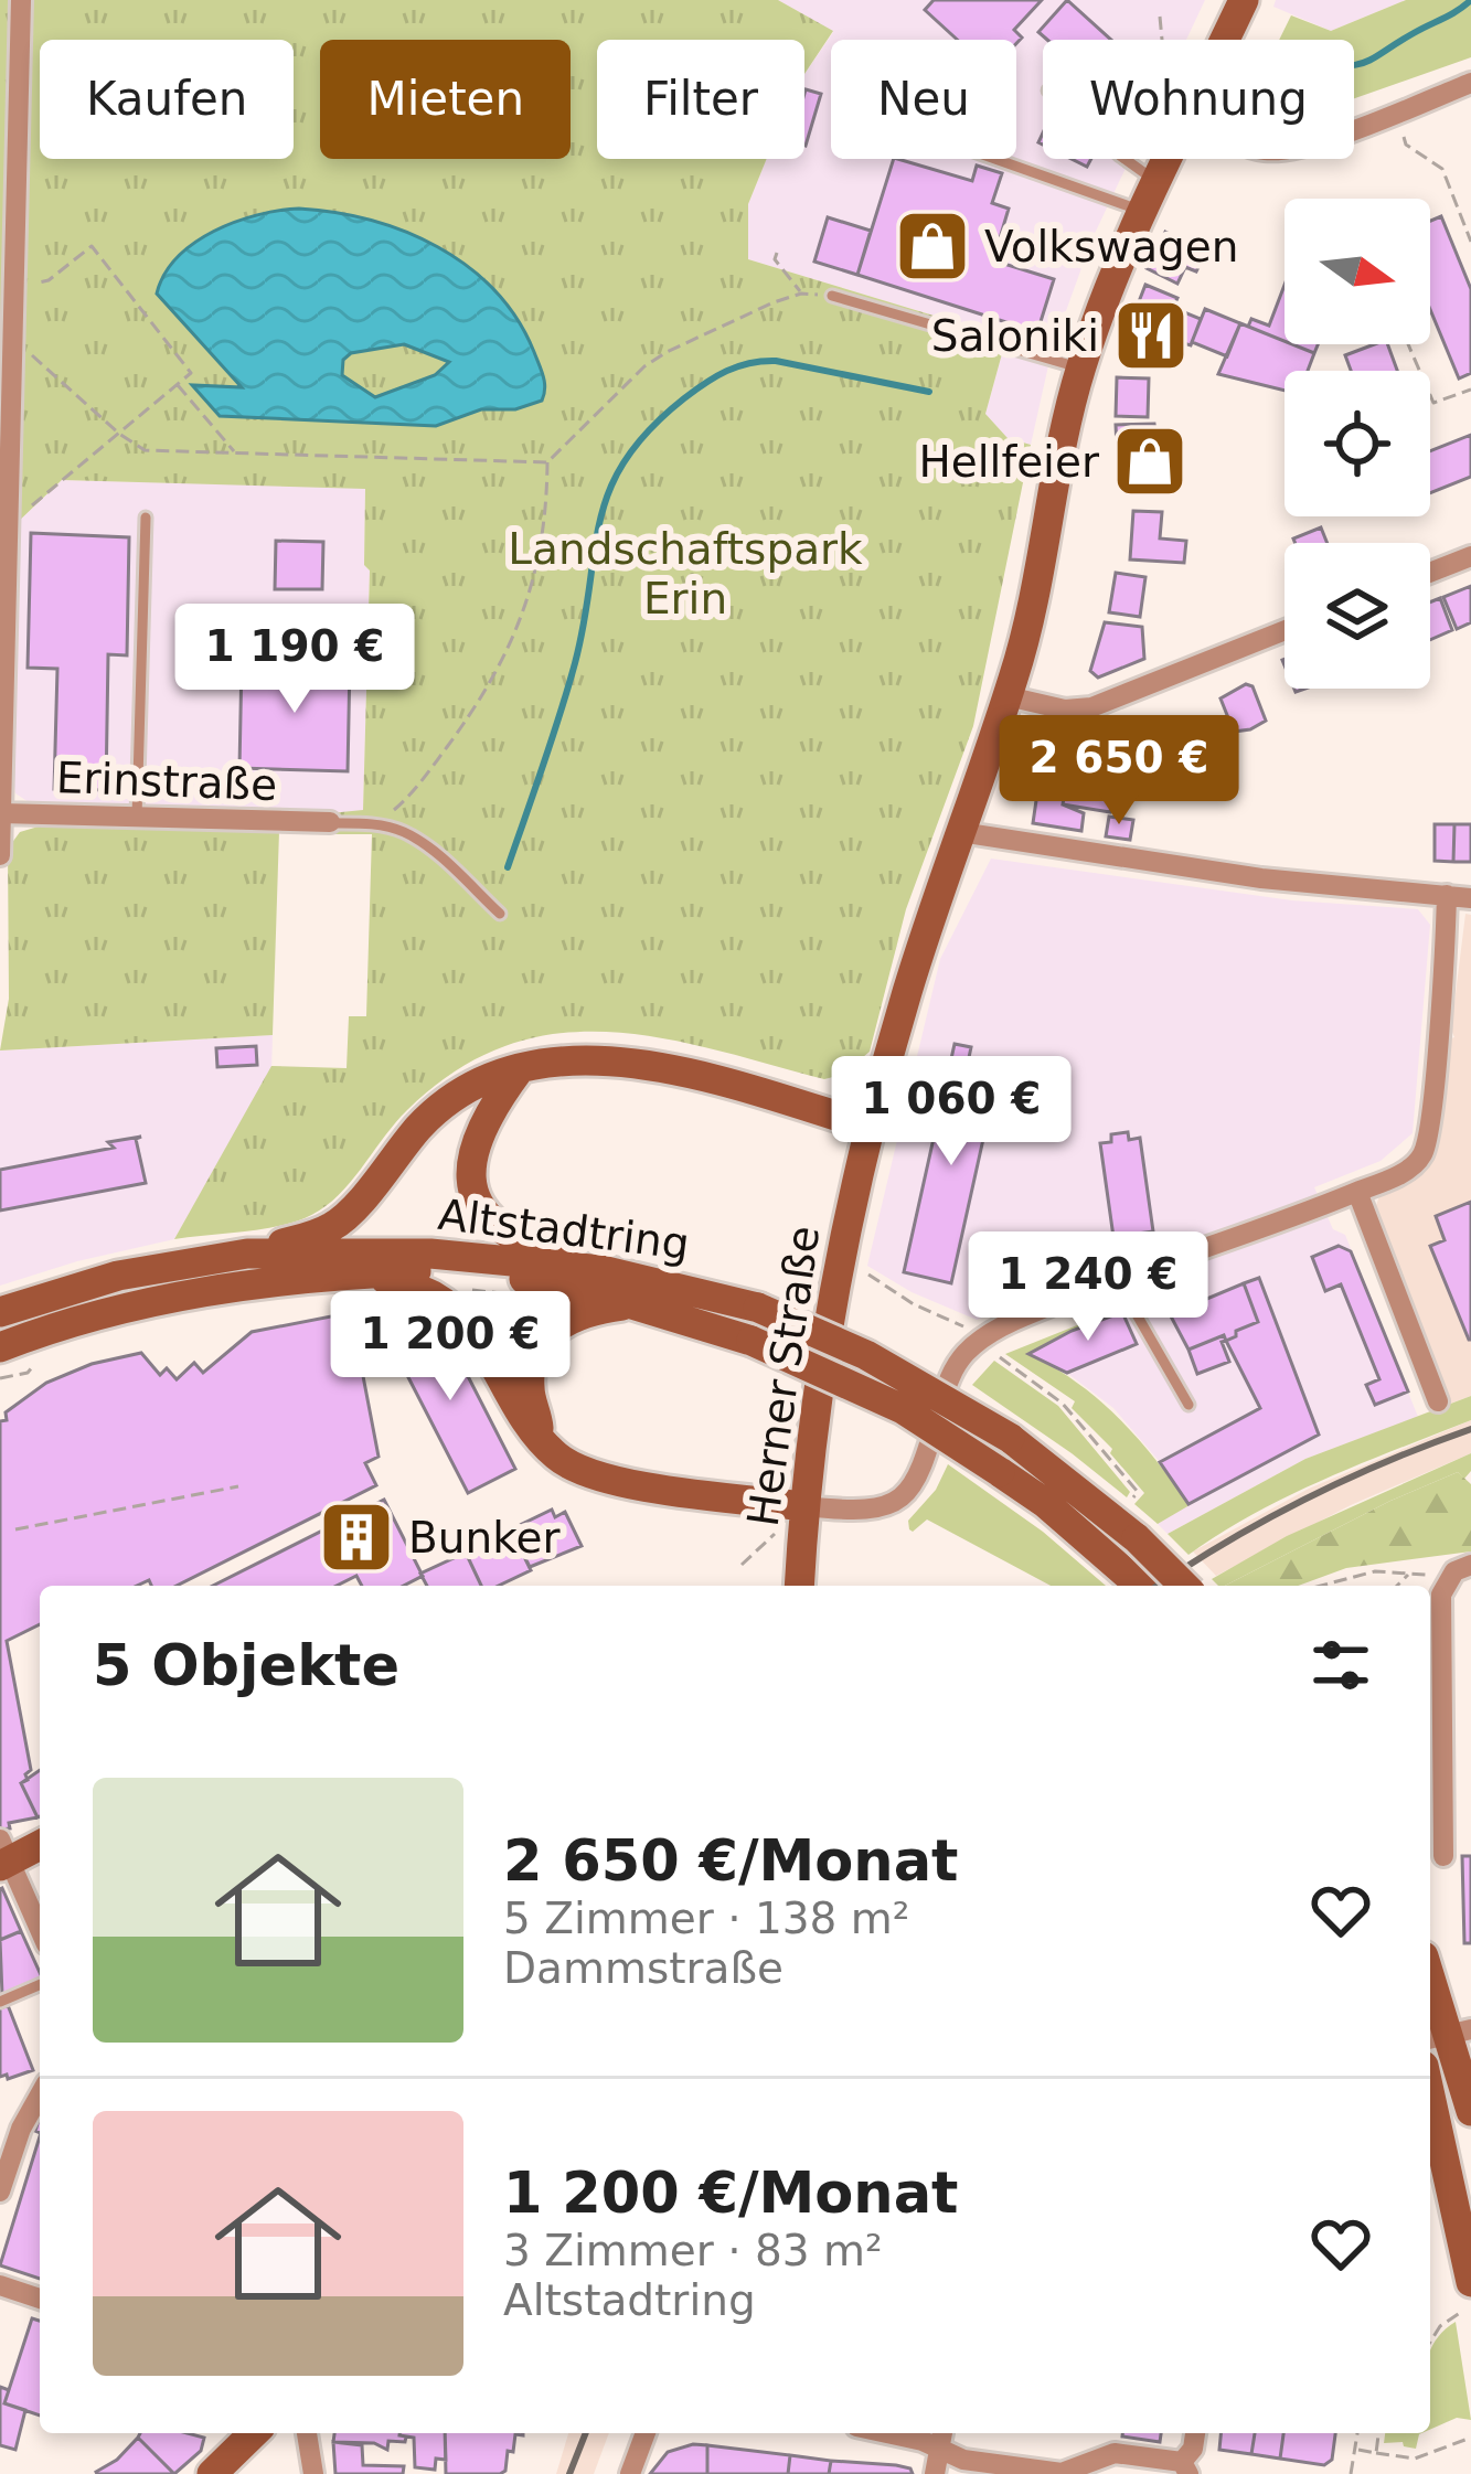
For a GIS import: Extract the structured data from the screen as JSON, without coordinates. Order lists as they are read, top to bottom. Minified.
{"streets":{"main road":["Altstadtring","Herner Straße"],"street":["Erinstraße"]},"parks":["Landschaftspark Erin"],"places":{"shop":["Volkswagen","Hellfeier"],"restaurant":["Saloniki"],"building":["Bunker"]},"north":"right","page":{"chip":["Kaufen","Mieten","Filter","Neu","Wohnung"],"price":["1 190 €","2 650 €","1 060 €","1 240 €","1 200 €"],"heading":"5 Objekte","list":[{"name":"2 650 €/Monat","note":"5 Zimmer · 138 m² · Dammstraße"},{"name":"1 200 €/Monat","note":"3 Zimmer · 83 m² · Altstadtring"}]}}
